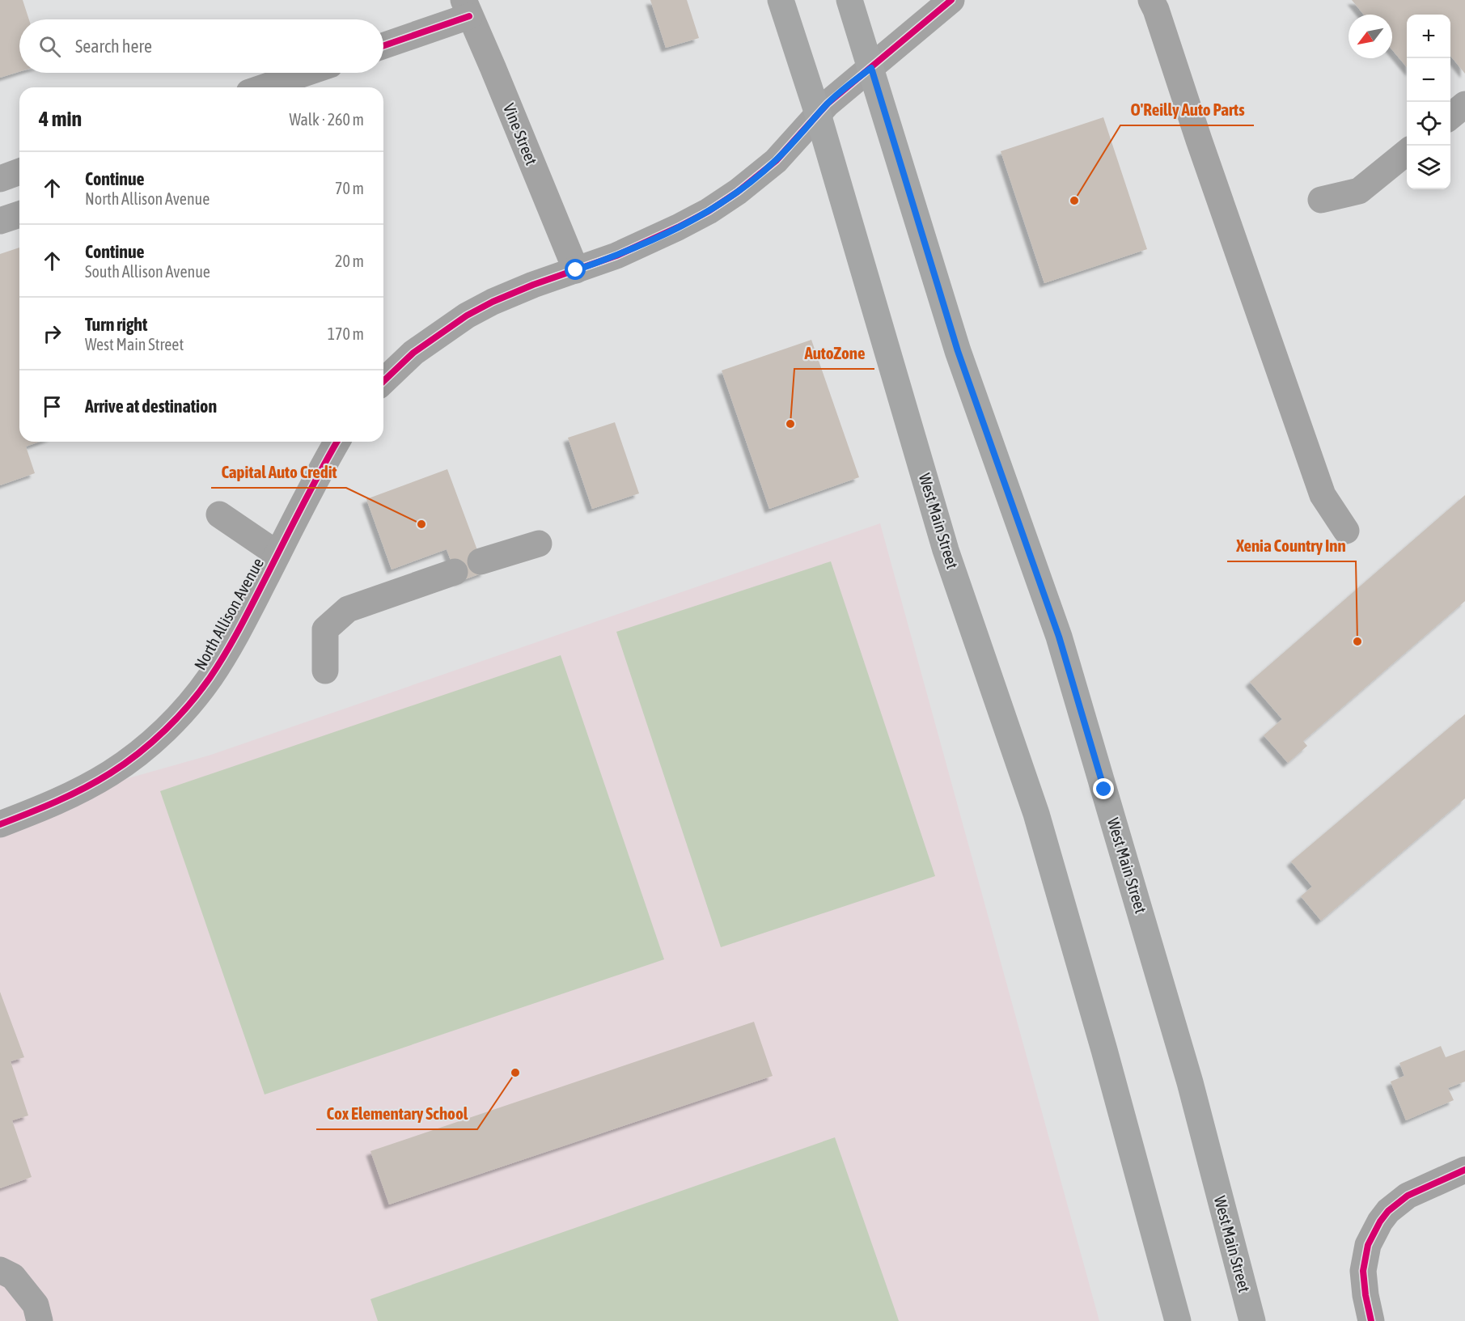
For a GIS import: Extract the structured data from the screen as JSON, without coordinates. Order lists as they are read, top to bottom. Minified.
{"streets":{"main road":["West Main Street"],"street":["Vine Street","North Allison Avenue"]},"places":["O'Reilly Auto Parts","AutoZone","Capital Auto Credit","Xenia Country Inn","Cox Elementary School"],"north":"bottom left","page":{"map_buttons":["+","−"],"search":"Search here","heading":["4 min","Walk · 260 m"],"list":[["Continue","North Allison Avenue","70 m"],["Continue","South Allison Avenue","20 m"],["Turn right","West Main Street","170 m"],"Arrive at destination"]}}
